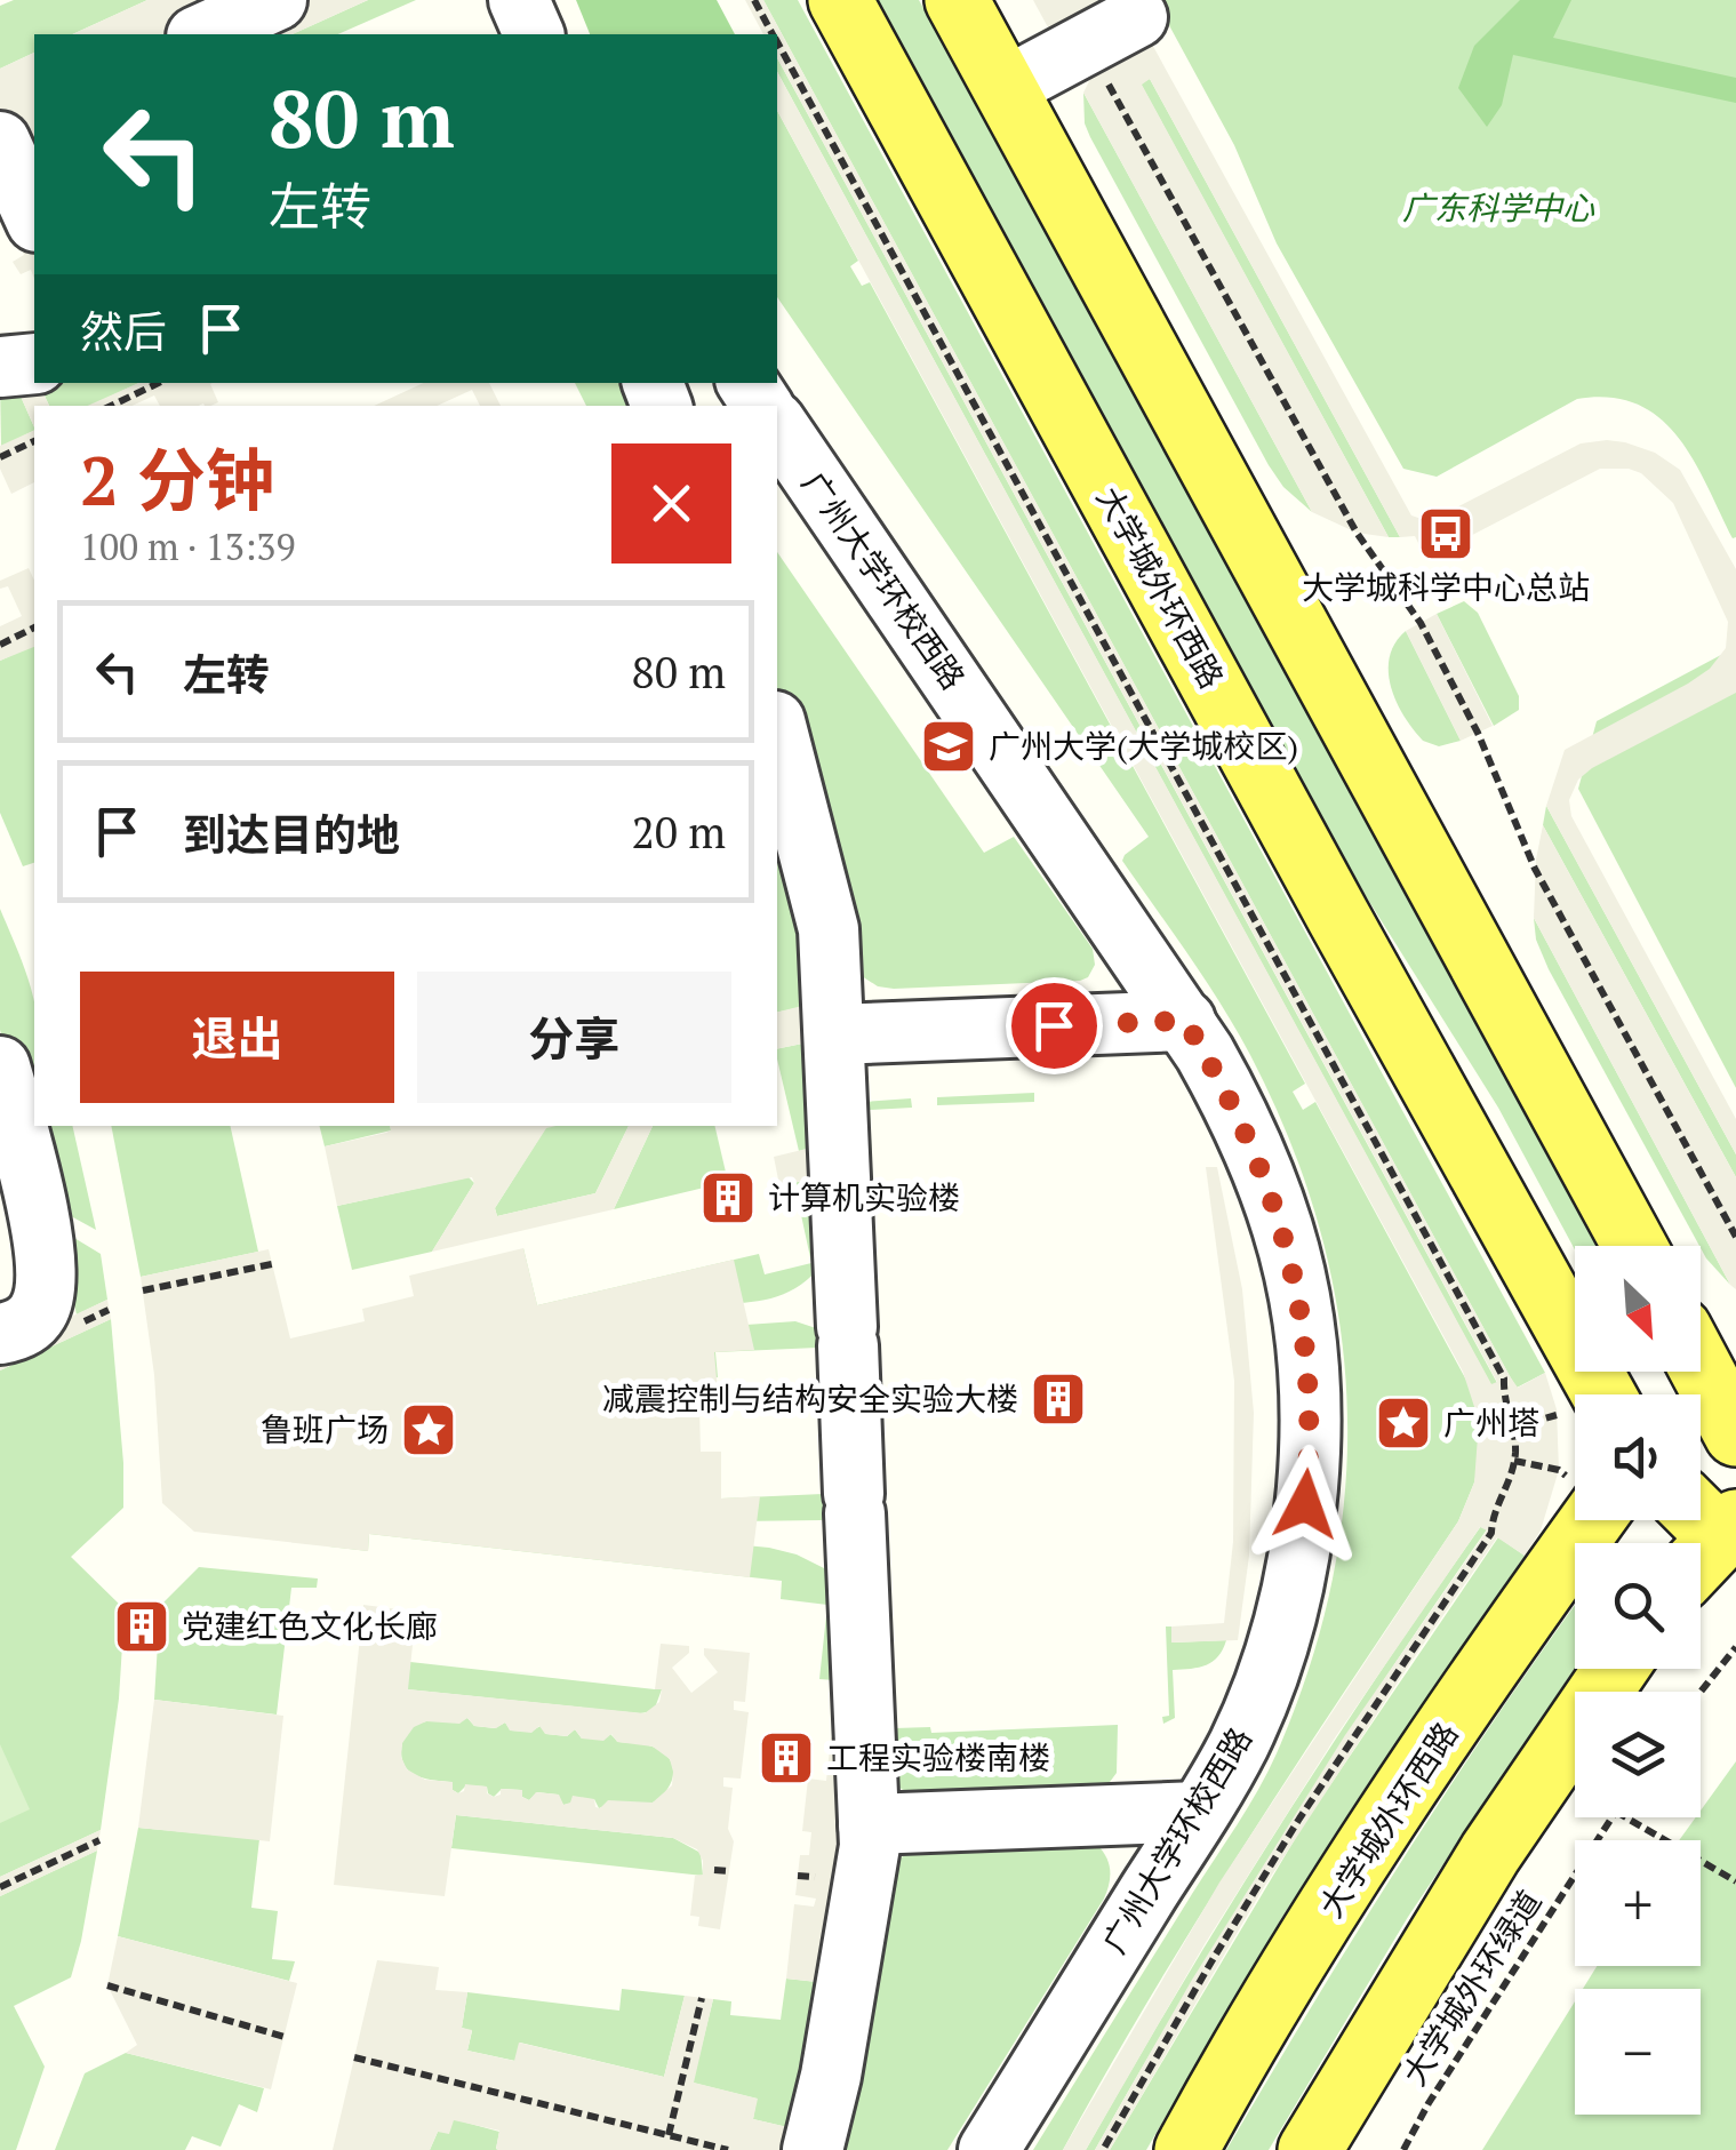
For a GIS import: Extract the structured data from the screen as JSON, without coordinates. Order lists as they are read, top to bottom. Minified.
{"streets":{"main road":["大学城外环西路"],"lane":["广州大学环校西路"],"path":["大学城外环绿道"]},"parks":["广东科学中心"],"places":{"bus stop":["大学城科学中心总站"],"school or university":["广州大学(大学城校区)"],"building":["计算机实验楼","减震控制与结构安全实验大楼","党建红色文化长廊","工程实验楼南楼"],"place":["广州塔","鲁班广场"]},"north":"bottom right","page":{"turn":["80 m","左转"],"then":"然后","heading":["2 分钟","100 m · 13:39"],"list":[{"name":"左转","value":"80 m"},{"name":"到达目的地","value":"20 m"}],"buttons":["退出","分享"],"map_buttons":["+","−"]}}
